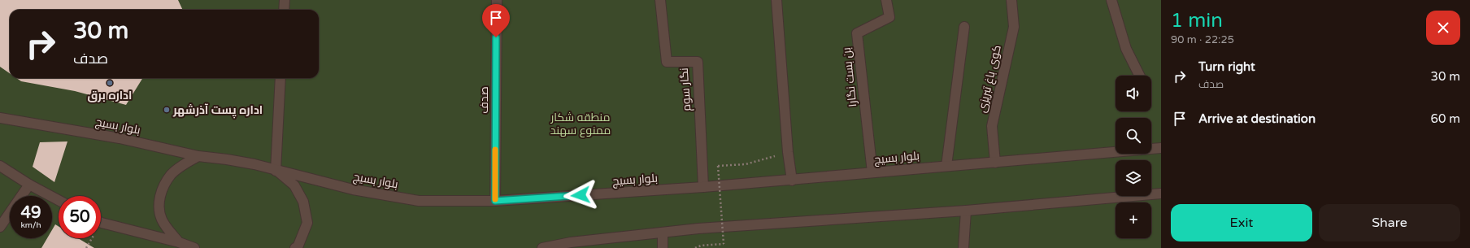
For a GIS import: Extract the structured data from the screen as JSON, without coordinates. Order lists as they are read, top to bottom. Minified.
{"streets":{"main road":["بن بست نگار۱","کوی باغ تبریزی","نگار سوم","صدف","بلوار بسیج"]},"crossings":[["بن بست نگار۱","بلوار بسیج"],["کوی باغ تبریزی","بلوار بسیج"],["نگار سوم","بلوار بسیج"],["صدف","بلوار بسیج"]],"parks":["منطقه شکار ممنوع سهند"],"places":["اداره برق","اداره پست آذرشهر"],"page":{"heading":["1 min","90 m · 22:25"],"turn":["30 m","صدف"],"list":[{"name":"Turn right","note":"صدف","value":"30 m"},{"name":"Arrive at destination","value":"60 m"}],"map_buttons":"+","speed":"49 km/h","limit":"50","buttons":["Exit","Share"]}}
